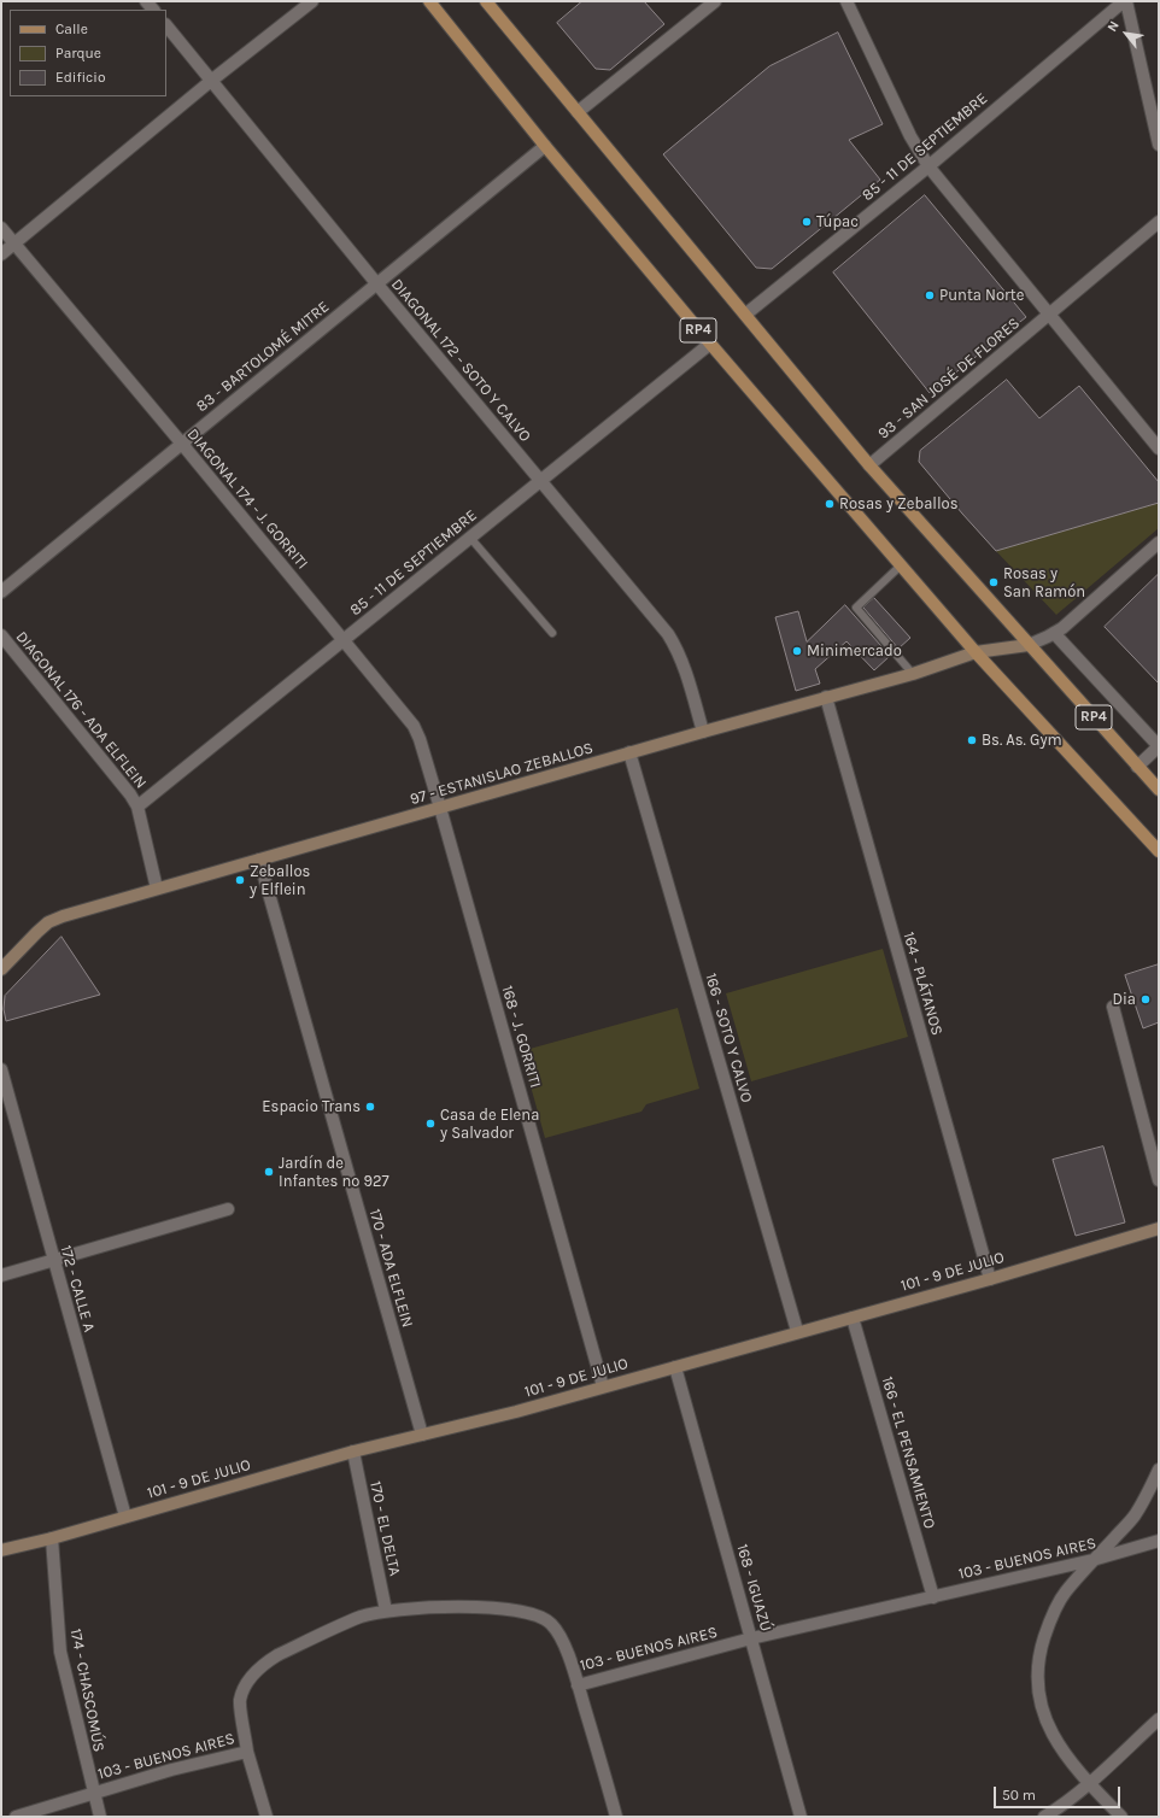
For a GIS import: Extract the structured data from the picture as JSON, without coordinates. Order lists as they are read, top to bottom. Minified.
{"streets":{"main road":["RP4"],"street":["85 - 11 DE SEPTIEMBRE","83 - BARTOLOMÉ MITRE","DIAGONAL 172 - SOTO Y CALVO","93 - SAN JOSÉ DE FLORES","DIAGONAL 174 - J. GORRITI","DIAGONAL 176 - ADA ELFLEIN","97 - ESTANISLAO ZEBALLOS","164 - PLÁTANOS","168 - J. GORRITI","166 - SOTO Y CALVO","170 - ADA ELFLEIN","101 - 9 DE JULIO","172 - CALLE A","166 - EL PENSAMIENTO","170 - EL DELTA","103 - BUENOS AIRES","168 - IGUAZÚ","174 - CHASCOMÚS"]},"crossings":[["85 - 11 DE SEPTIEMBRE","RP4"],["85 - 11 DE SEPTIEMBRE","DIAGONAL 172 - SOTO Y CALVO"],["85 - 11 DE SEPTIEMBRE","DIAGONAL 174 - J. GORRITI"],["85 - 11 DE SEPTIEMBRE","DIAGONAL 176 - ADA ELFLEIN"],["RP4","83 - BARTOLOMÉ MITRE"],["RP4","93 - SAN JOSÉ DE FLORES"],["RP4","97 - ESTANISLAO ZEBALLOS"],["83 - BARTOLOMÉ MITRE","DIAGONAL 172 - SOTO Y CALVO"],["83 - BARTOLOMÉ MITRE","DIAGONAL 174 - J. GORRITI"],["DIAGONAL 172 - SOTO Y CALVO","97 - ESTANISLAO ZEBALLOS"],["DIAGONAL 174 - J. GORRITI","97 - ESTANISLAO ZEBALLOS"],["DIAGONAL 174 - J. GORRITI","168 - J. GORRITI"],["DIAGONAL 176 - ADA ELFLEIN","97 - ESTANISLAO ZEBALLOS"],["97 - ESTANISLAO ZEBALLOS","164 - PLÁTANOS"],["97 - ESTANISLAO ZEBALLOS","168 - J. GORRITI"],["97 - ESTANISLAO ZEBALLOS","166 - SOTO Y CALVO"],["97 - ESTANISLAO ZEBALLOS","170 - ADA ELFLEIN"],["164 - PLÁTANOS","101 - 9 DE JULIO"],["168 - J. GORRITI","101 - 9 DE JULIO"],["166 - SOTO Y CALVO","101 - 9 DE JULIO"],["170 - ADA ELFLEIN","101 - 9 DE JULIO"],["101 - 9 DE JULIO","172 - CALLE A"],["101 - 9 DE JULIO","166 - EL PENSAMIENTO"],["101 - 9 DE JULIO","170 - EL DELTA"],["101 - 9 DE JULIO","168 - IGUAZÚ"],["101 - 9 DE JULIO","174 - CHASCOMÚS"],["166 - EL PENSAMIENTO","103 - BUENOS AIRES"],["170 - EL DELTA","103 - BUENOS AIRES"],["103 - BUENOS AIRES","168 - IGUAZÚ"],["103 - BUENOS AIRES","174 - CHASCOMÚS"]],"places":["Túpac","Punta Norte","Rosas y Zeballos","Rosas y San Ramón","Minimercado","Bs. As. Gym","Zeballos y Elflein","Dia","Espacio Trans","Casa de Elena y Salvador","Jardín de Infantes nº 927"],"legend":["Calle","Parque","Edificio"],"scale_bar":"50 m","north":"top left"}
